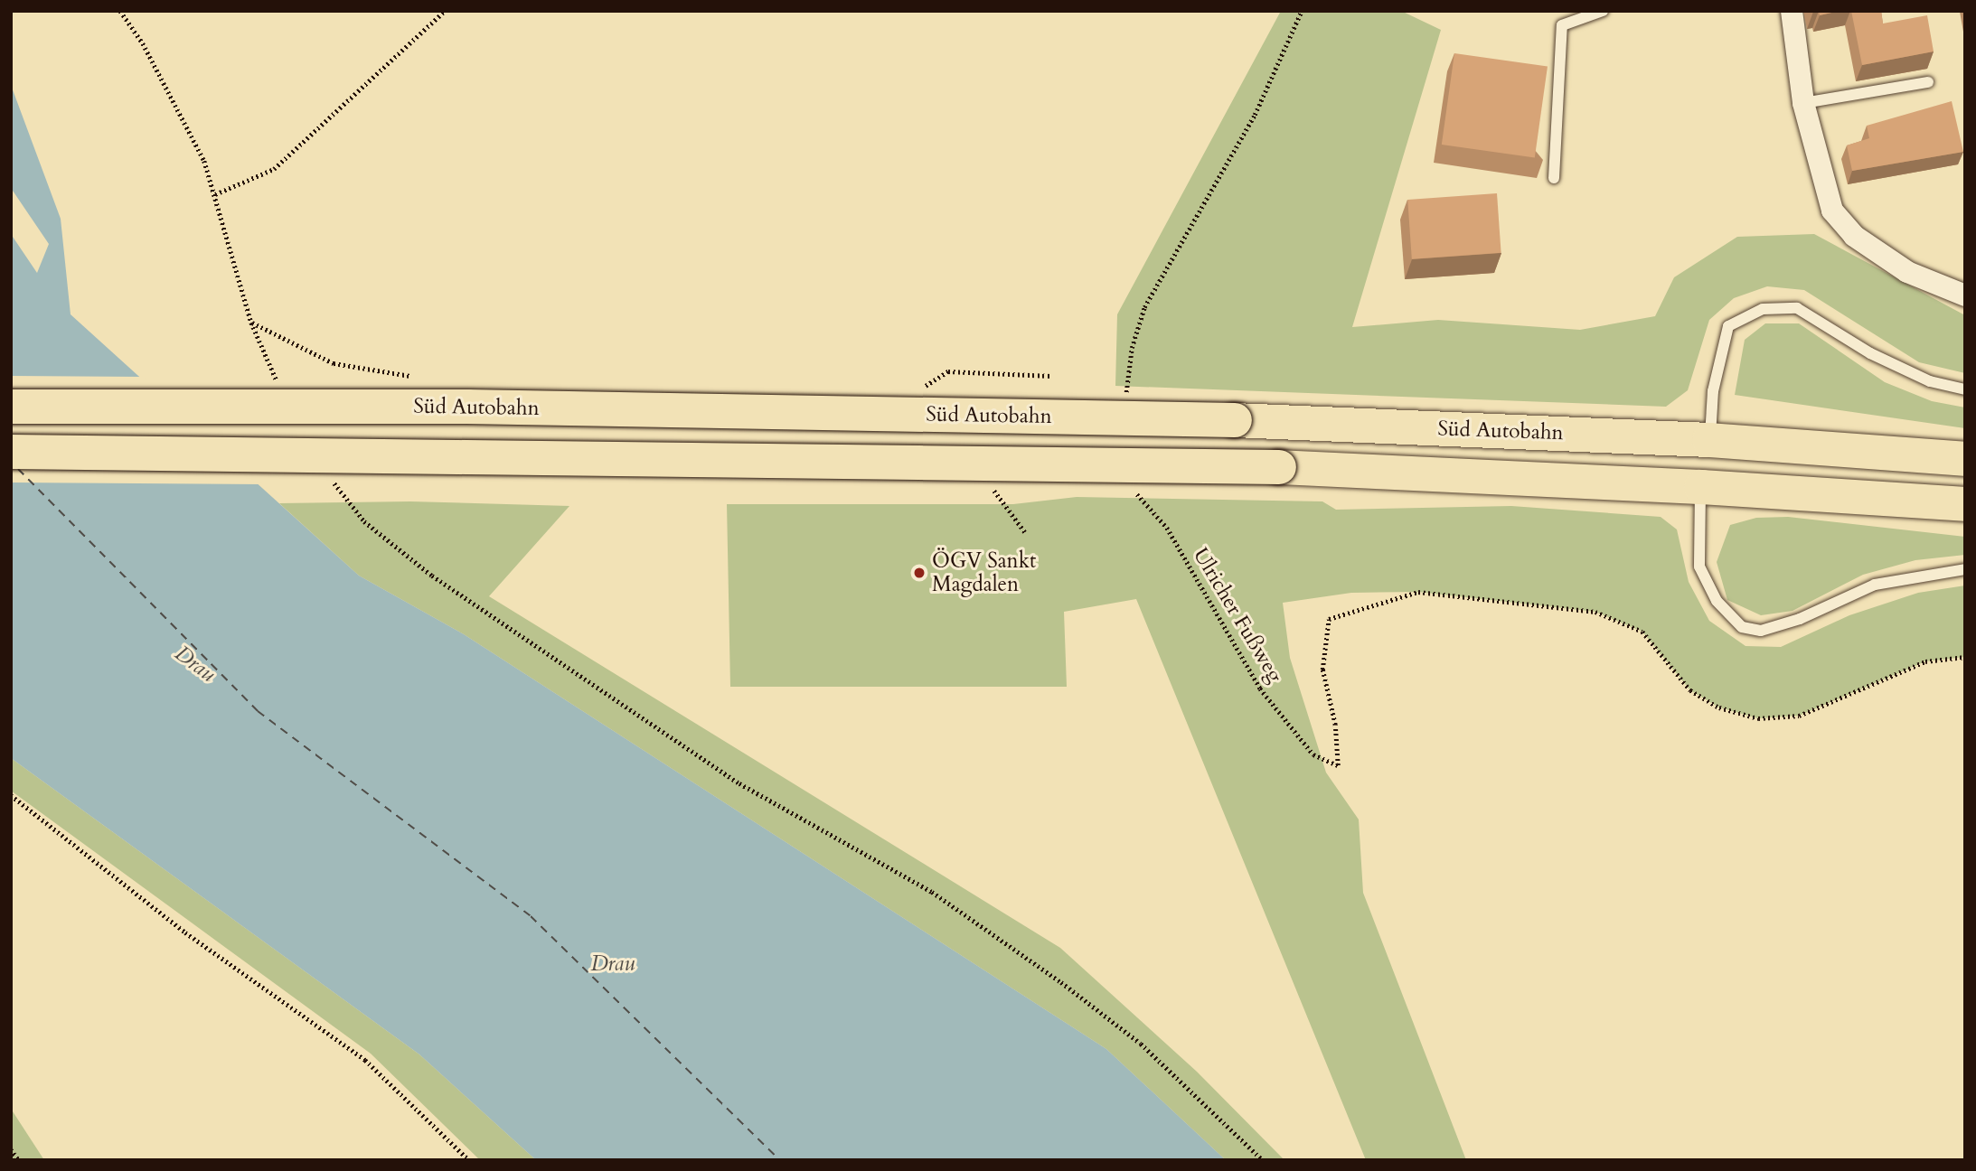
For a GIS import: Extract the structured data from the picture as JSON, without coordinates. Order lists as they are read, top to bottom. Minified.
{"streets":{"highway":["Süd Autobahn"],"path":["Ulricher Fußweg"]},"water":["Drau"],"places":["ÖGV Sankt Magdalen"]}
